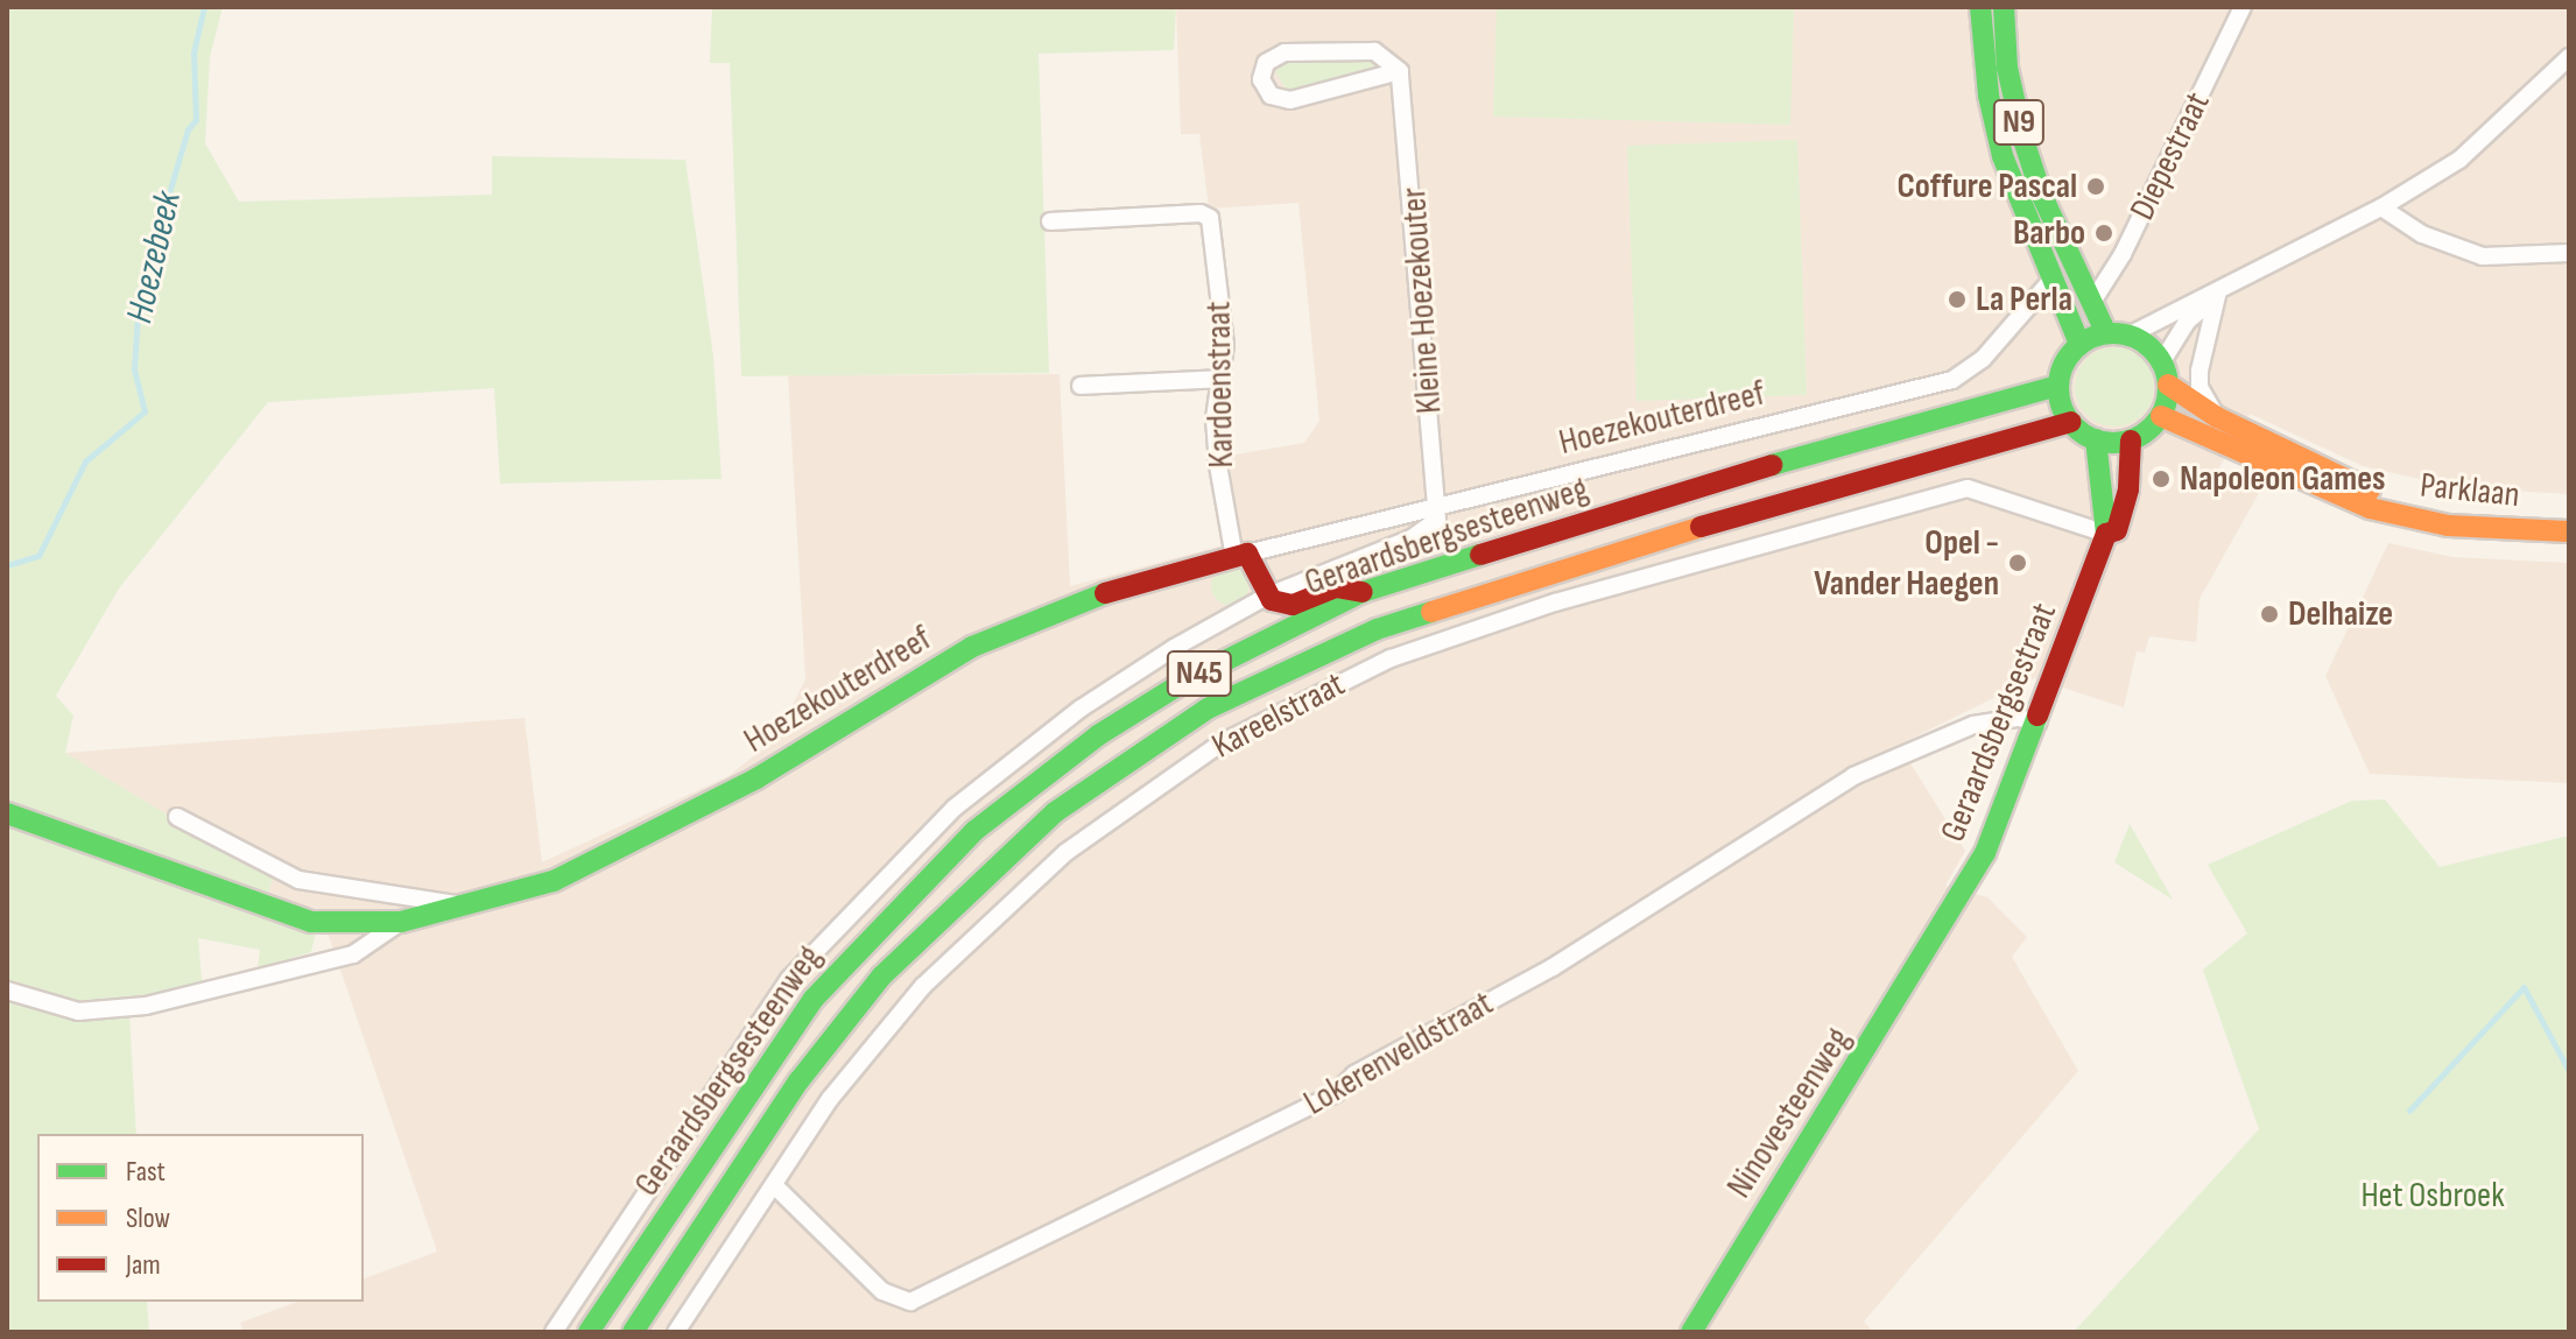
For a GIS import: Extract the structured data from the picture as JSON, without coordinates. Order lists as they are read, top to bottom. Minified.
{"streets":{"main road":["N9","Hoezekouterdreef","Parklaan","Geraardsbergsesteenweg","N45","Geraardsbergsestraat","Ninovesteenweg"],"street":["Diepestraat","Kleine Hoezekouter","Kardoenstraat","Kareelstraat","Lokerenveldstraat"]},"crossings":[["N9","Diepestraat"],["N9","Hoezekouterdreef"],["N9","Parklaan"],["N9","Geraardsbergsesteenweg"],["N9","Geraardsbergsestraat"],["Kleine Hoezekouter","Hoezekouterdreef"],["Kardoenstraat","Hoezekouterdreef"],["Parklaan","Geraardsbergsesteenweg"],["Parklaan","Geraardsbergsestraat"],["Geraardsbergsesteenweg","Geraardsbergsestraat"],["Kareelstraat","Geraardsbergsestraat"],["Kareelstraat","Lokerenveldstraat"],["Geraardsbergsestraat","Lokerenveldstraat"],["Geraardsbergsestraat","Ninovesteenweg"]],"water":["Hoezebeek"],"parks":["Het Osbroek"],"places":["Coffure Pascal","Barbo","La Perla","Napoleon Games","Opel - Vander Haegen","Delhaize"],"legend":["Fast","Slow","Jam"]}
